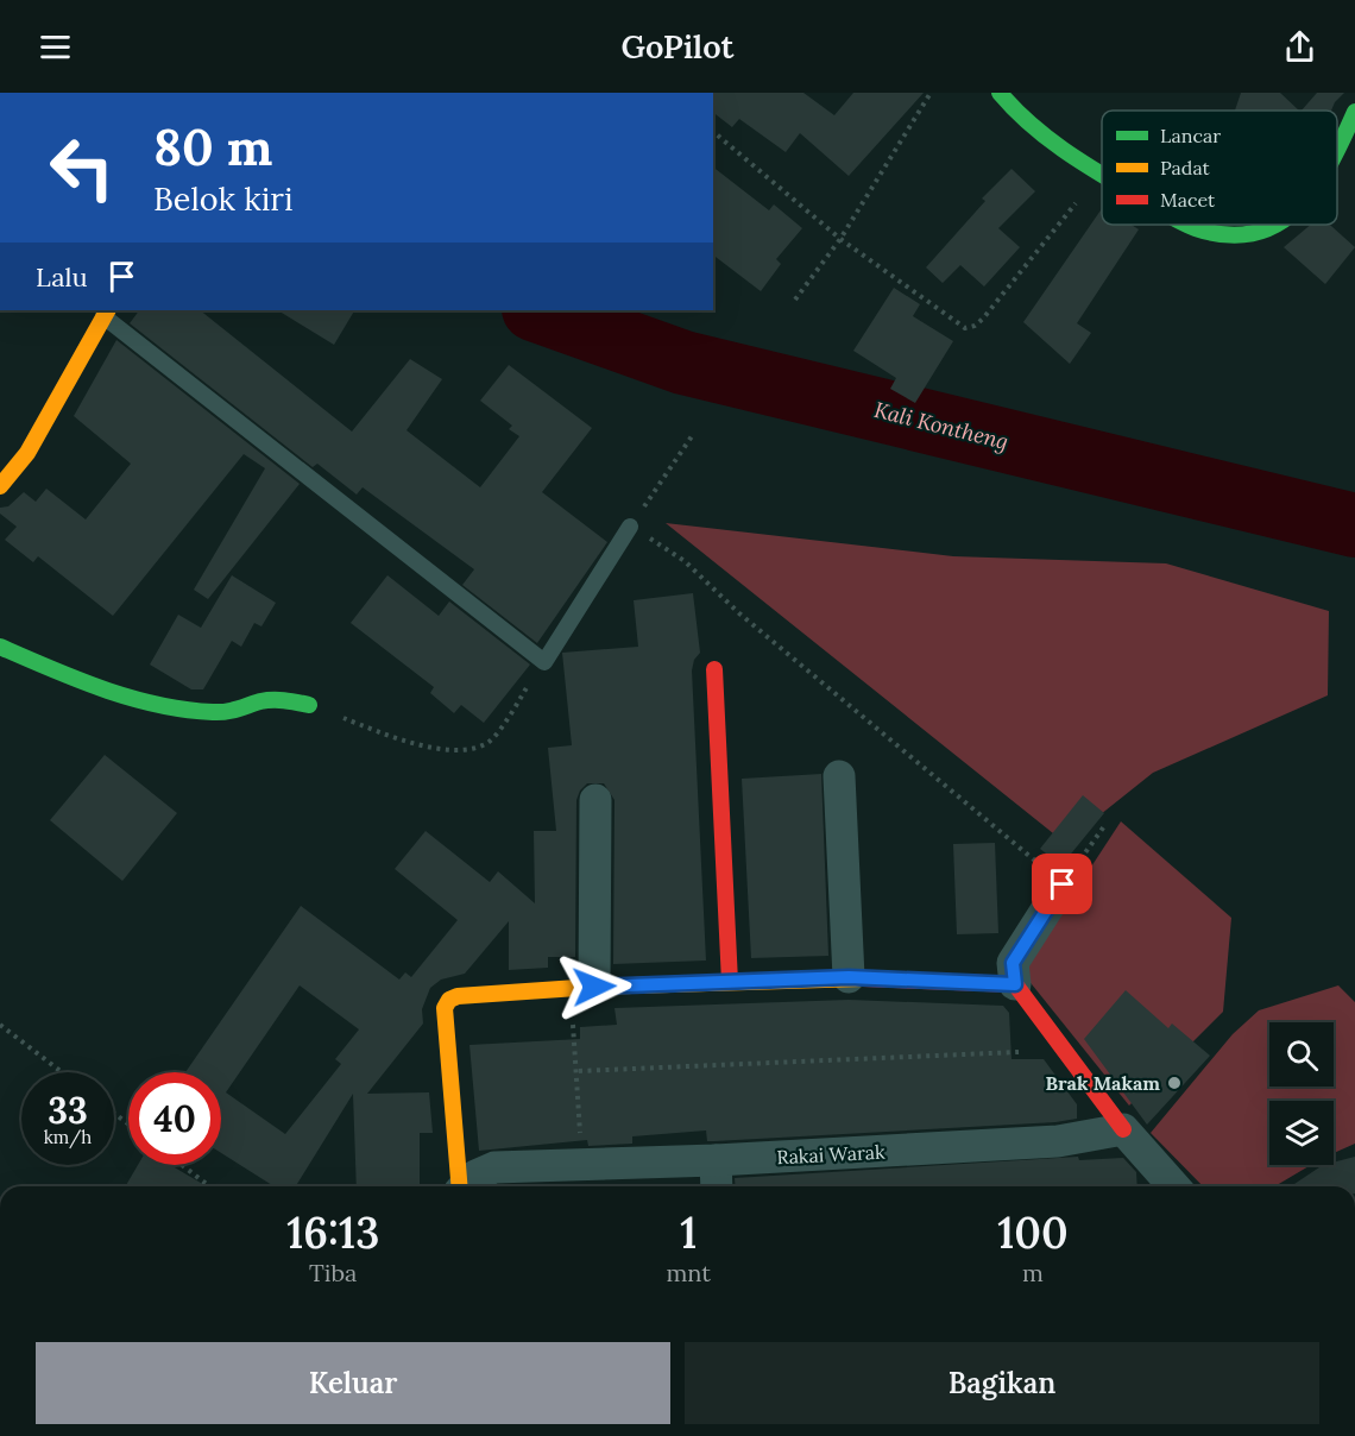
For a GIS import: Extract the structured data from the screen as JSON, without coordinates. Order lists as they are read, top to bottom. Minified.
{"streets":{"street":["Rakai Warak"]},"water":["Kali Kontheng"],"places":["Brak Makam"],"legend":["Lancar","Padat","Macet"],"page":{"header":"GoPilot","turn":["80 m","Belok kiri"],"then":"Lalu","speed":"33 km/h","limit":"40","eta":["16:13","Tiba","1","mnt","100","m"],"buttons":["Keluar","Bagikan"]}}
